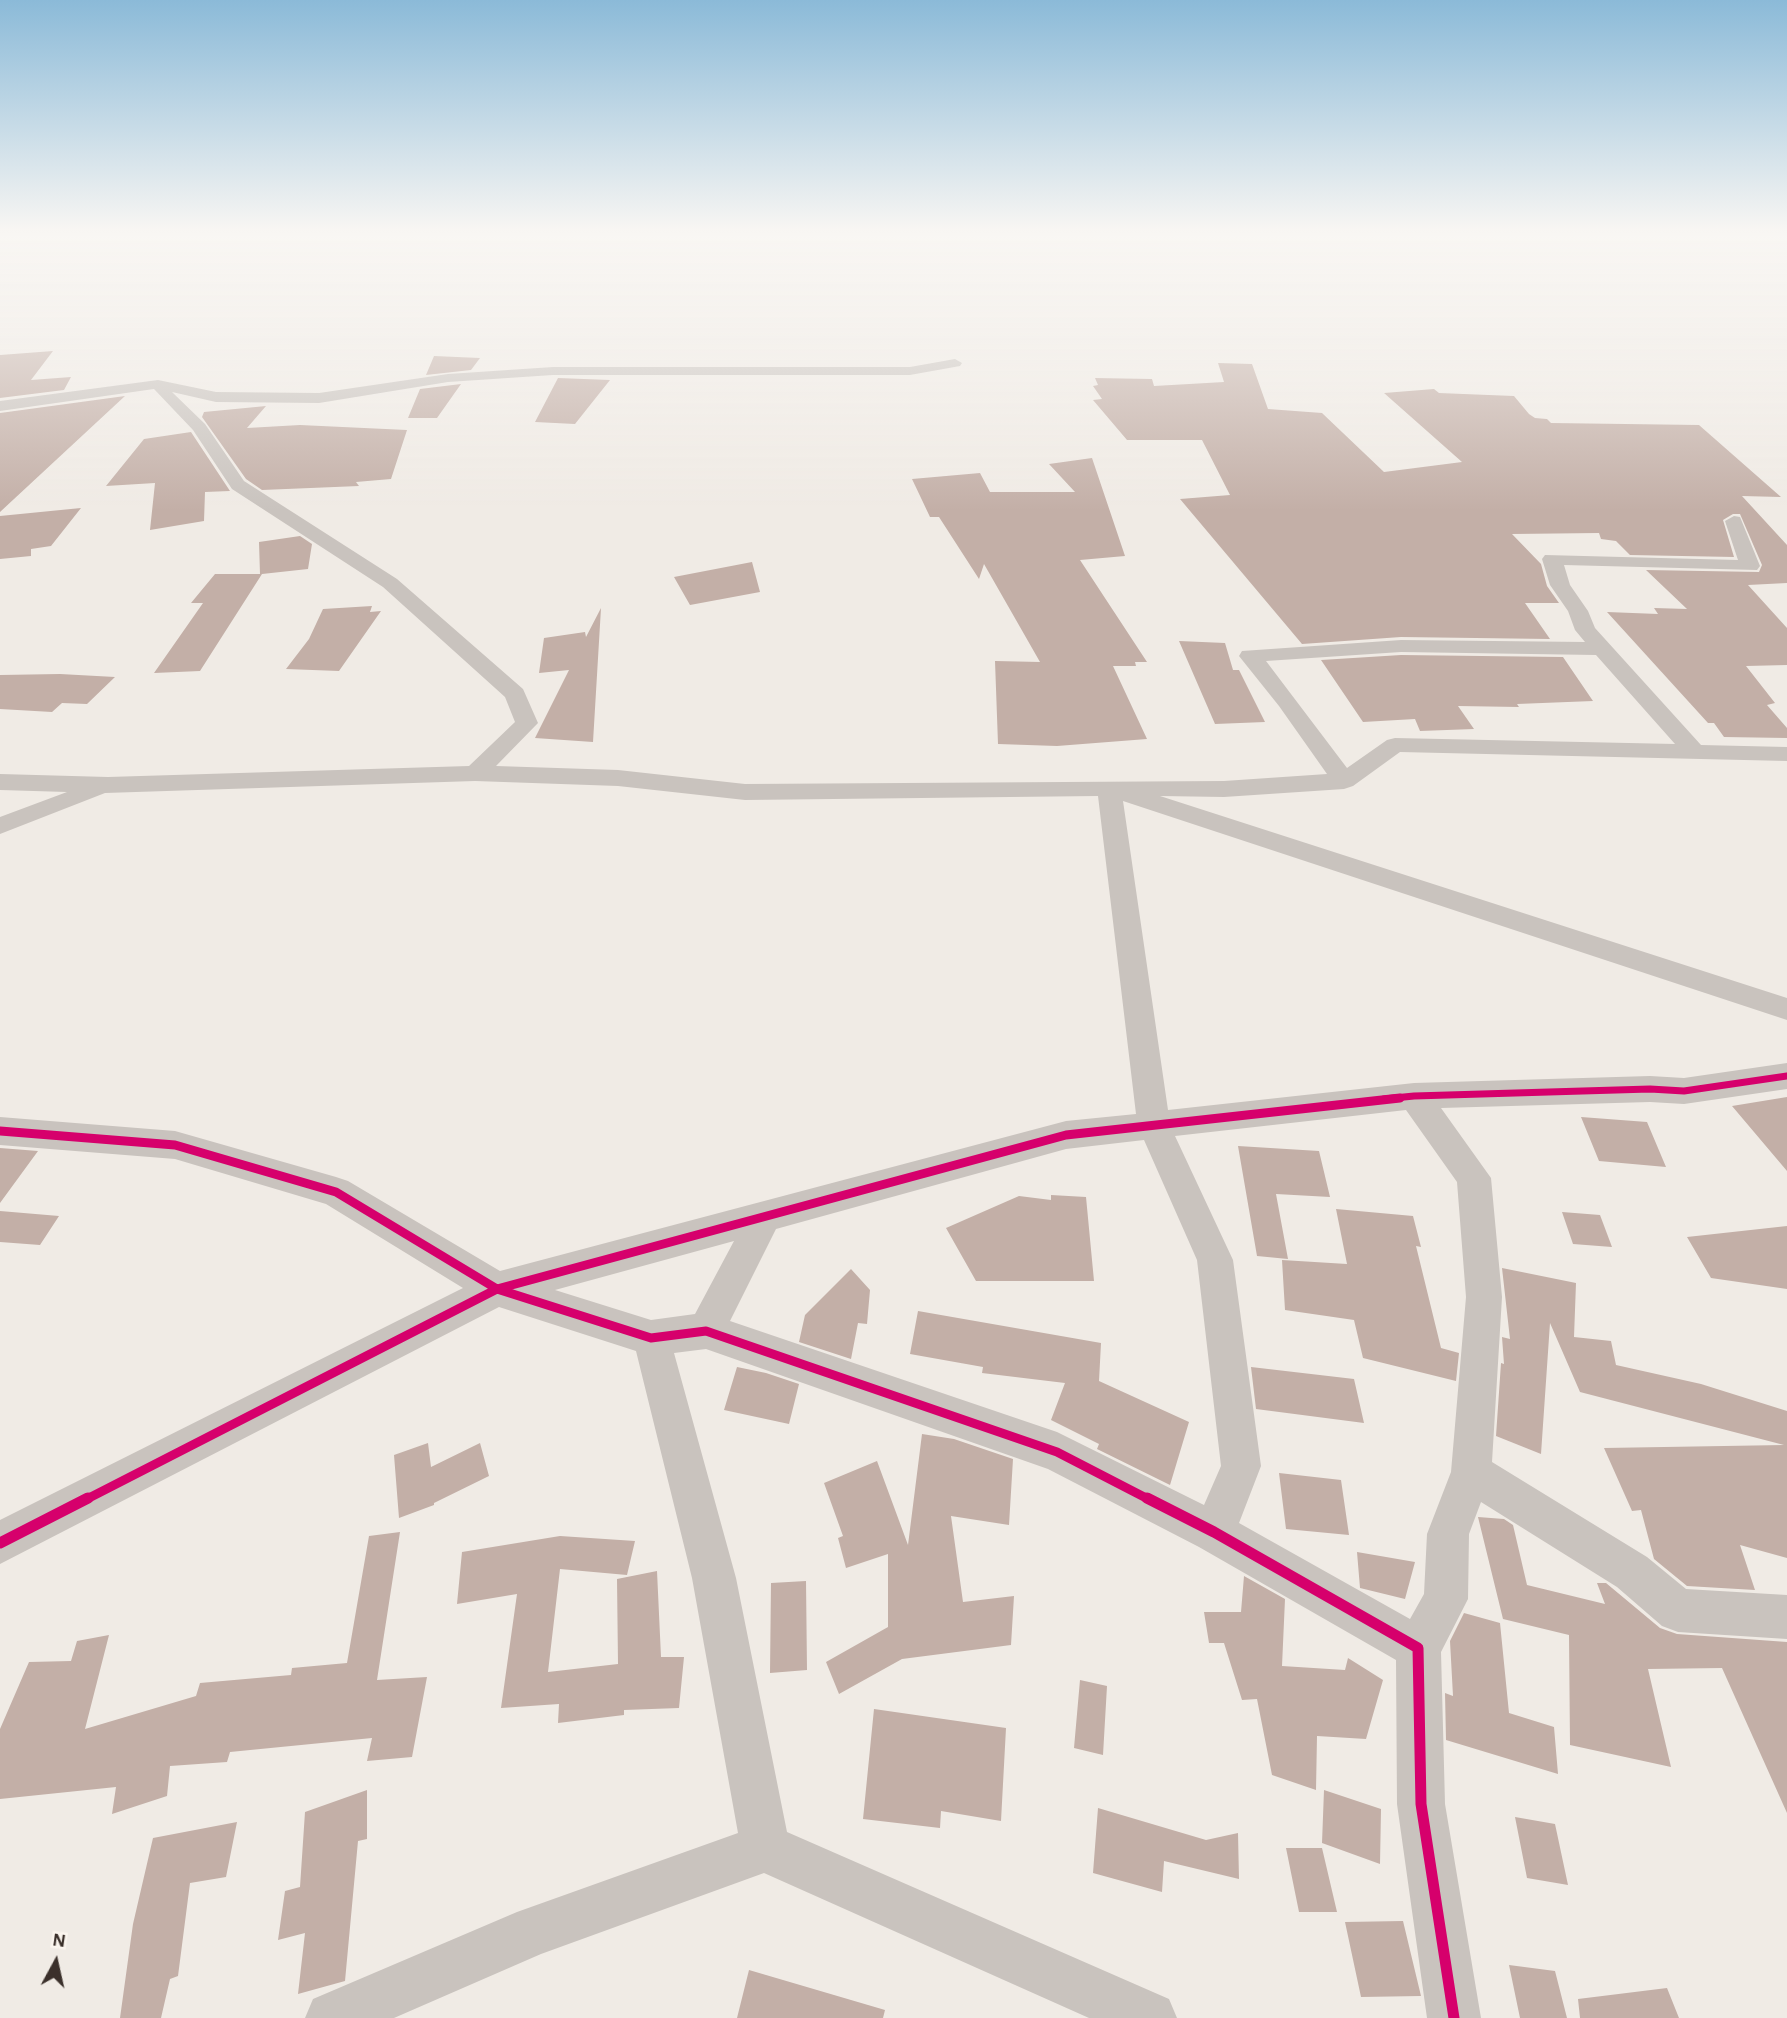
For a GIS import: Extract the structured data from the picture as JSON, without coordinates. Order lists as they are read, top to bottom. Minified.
{"north":"top"}
